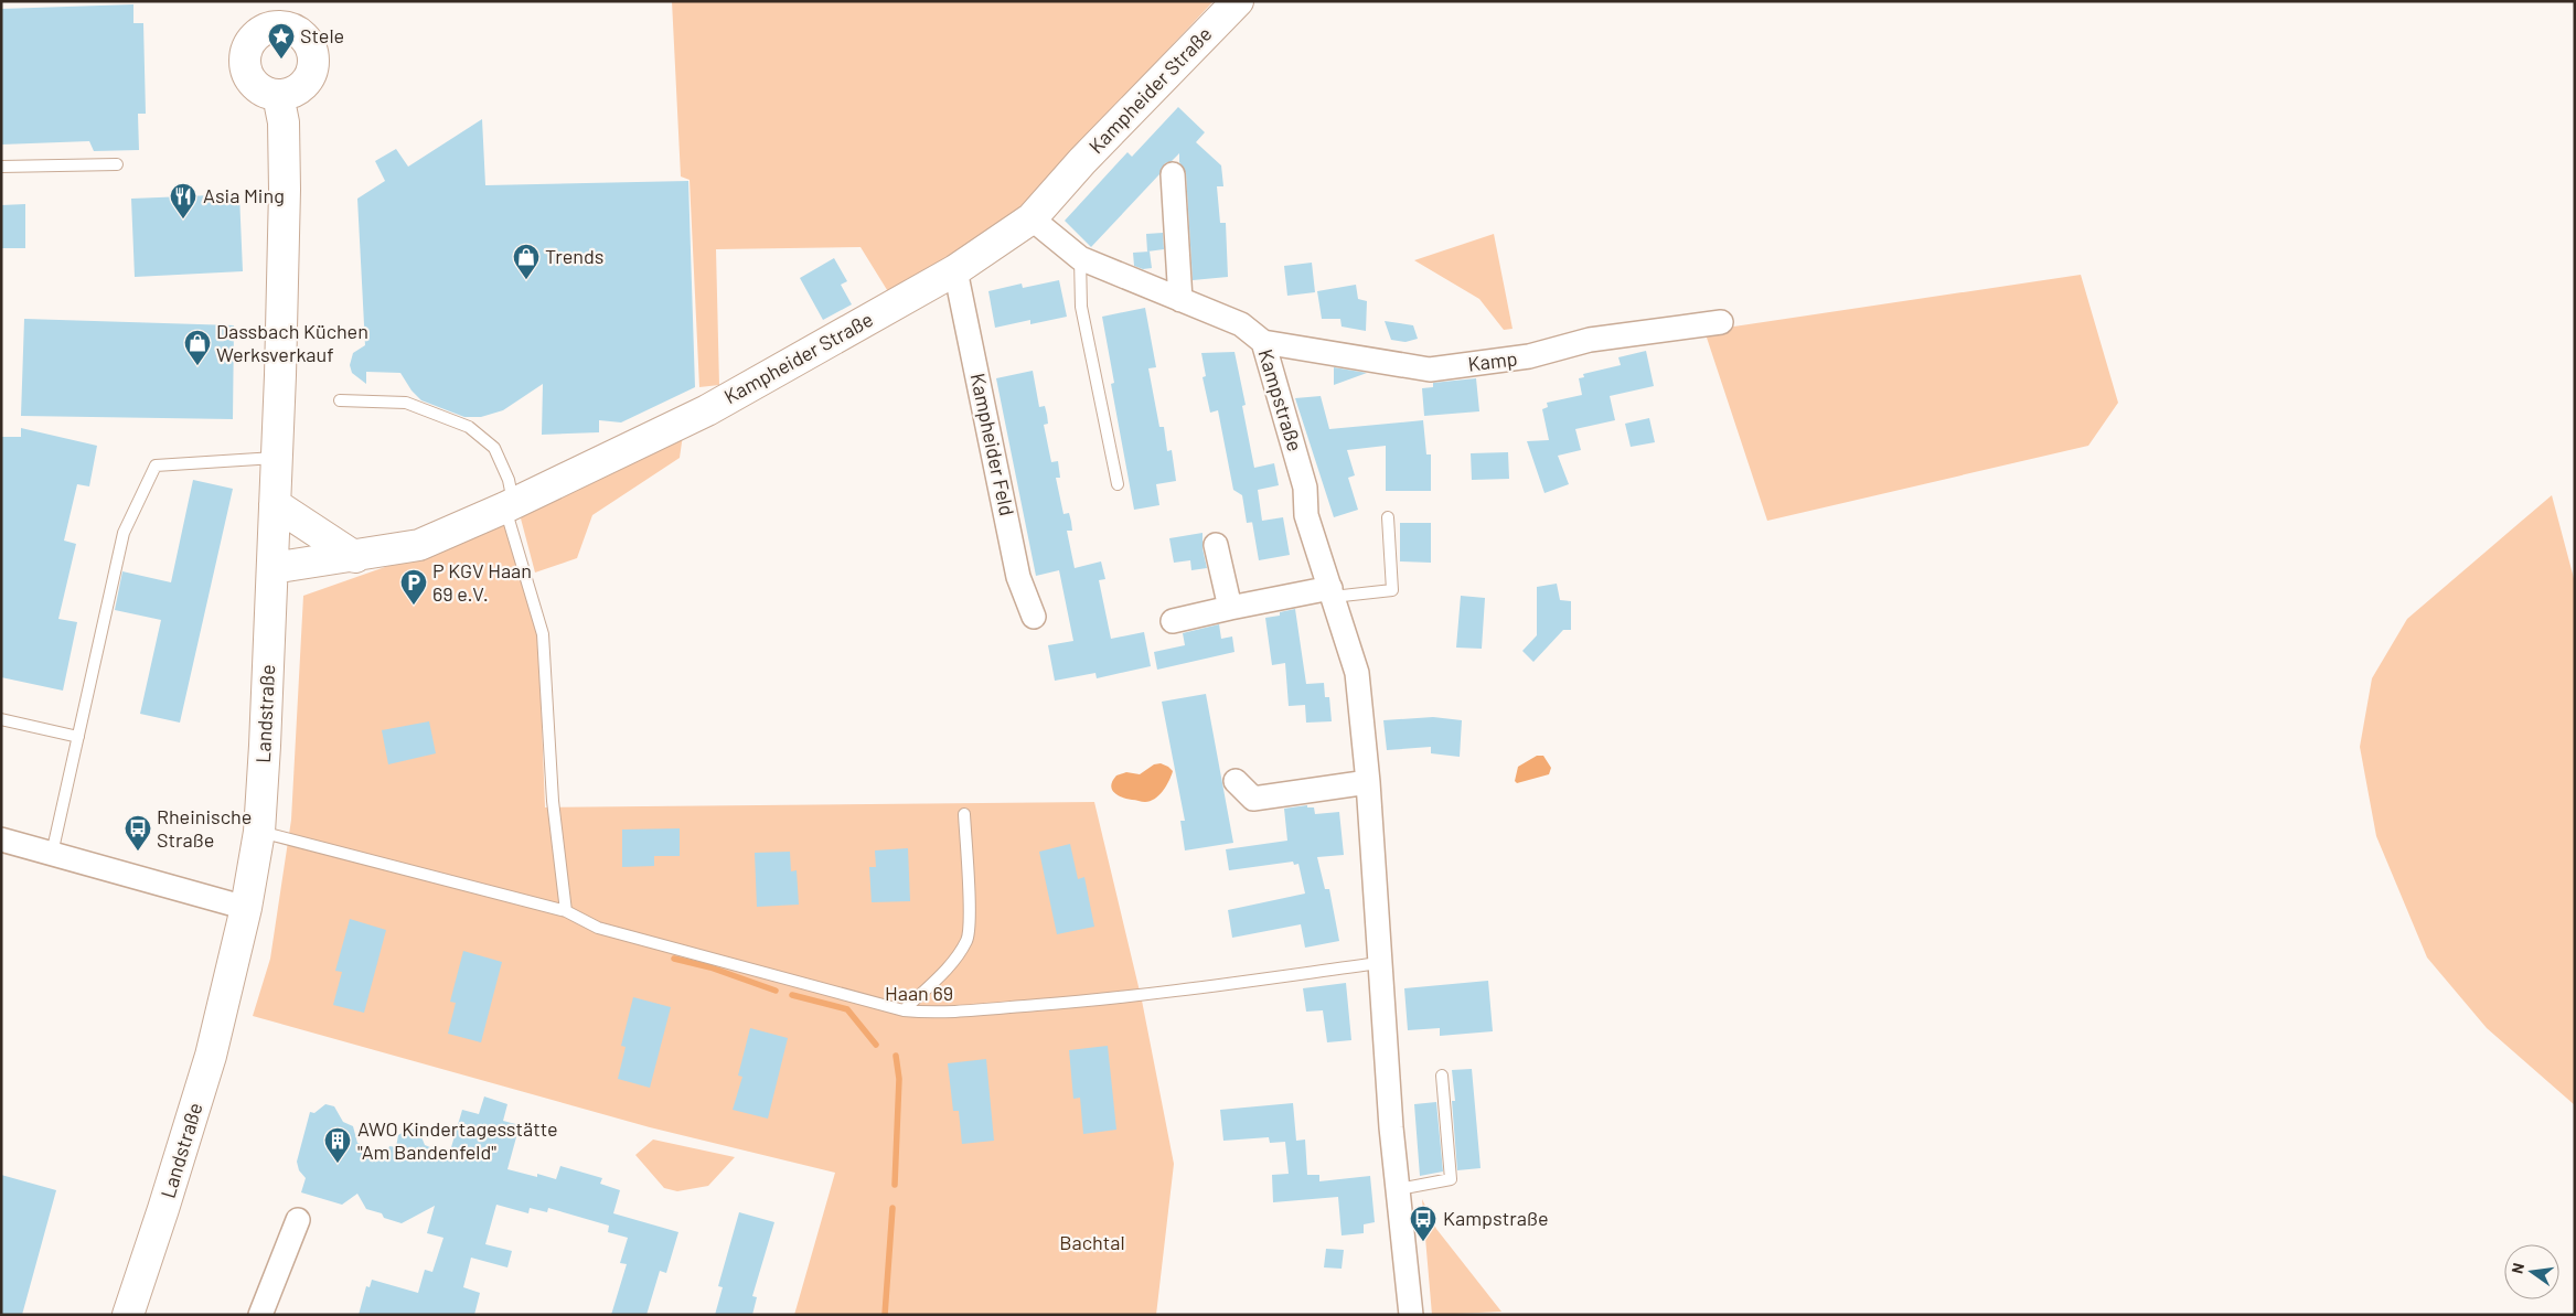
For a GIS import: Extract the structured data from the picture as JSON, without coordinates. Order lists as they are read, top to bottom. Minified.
{"streets":{"main road":["Kampheider Straße","Landstraße"],"street":["Kamp","Kampstraße","Kampheider Feld"]},"crossings":[["Kampheider Straße","Kampstraße"],["Kampheider Straße","Kampheider Feld"],["Kampheider Straße","Landstraße"],["Kamp","Kampstraße"]],"parks":["Haan 69","Bachtal"],"places":{"place":["Stele"],"restaurant":["Asia Ming"],"shop":["Trends","Dassbach Küchen Werksverkauf"],"parking":["P KGV Haan 69 e.V."],"bus stop":["Rheinische Straße","Kampstraße"],"building":["AWO Kindertagesstätte \"Am Bandenfeld\""]},"north":"left"}
